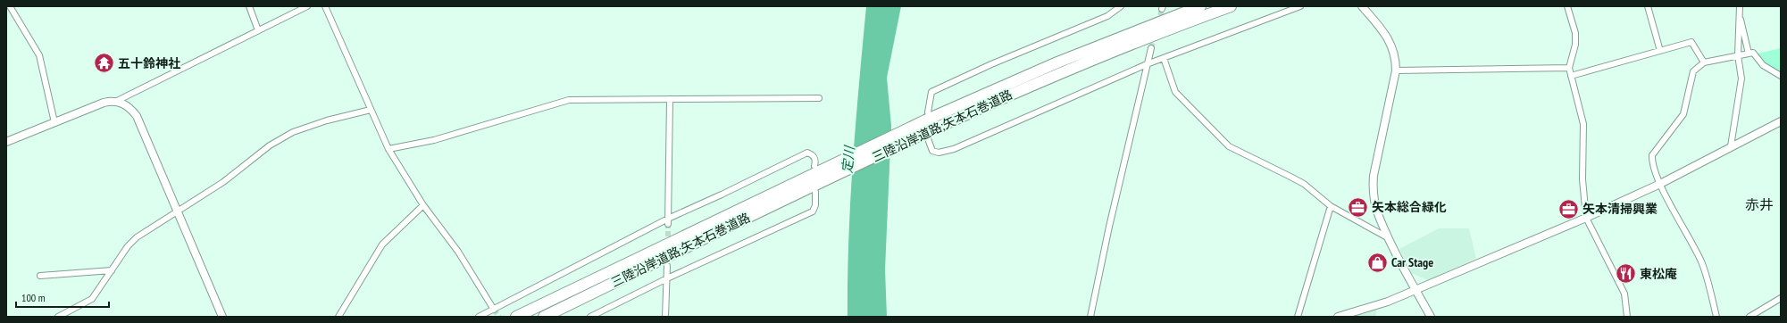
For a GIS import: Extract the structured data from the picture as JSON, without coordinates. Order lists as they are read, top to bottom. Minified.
{"streets":{"highway":["三陸沿岸道路;矢本石巻道路"]},"districts":["赤井"],"water":["定川"],"places":{"temple":["五十鈴神社"],"office":["矢本総合緑化","矢本清掃興業"],"shop":["Car Stage"],"restaurant":["東松庵"]},"scale_bar":"100 m"}
